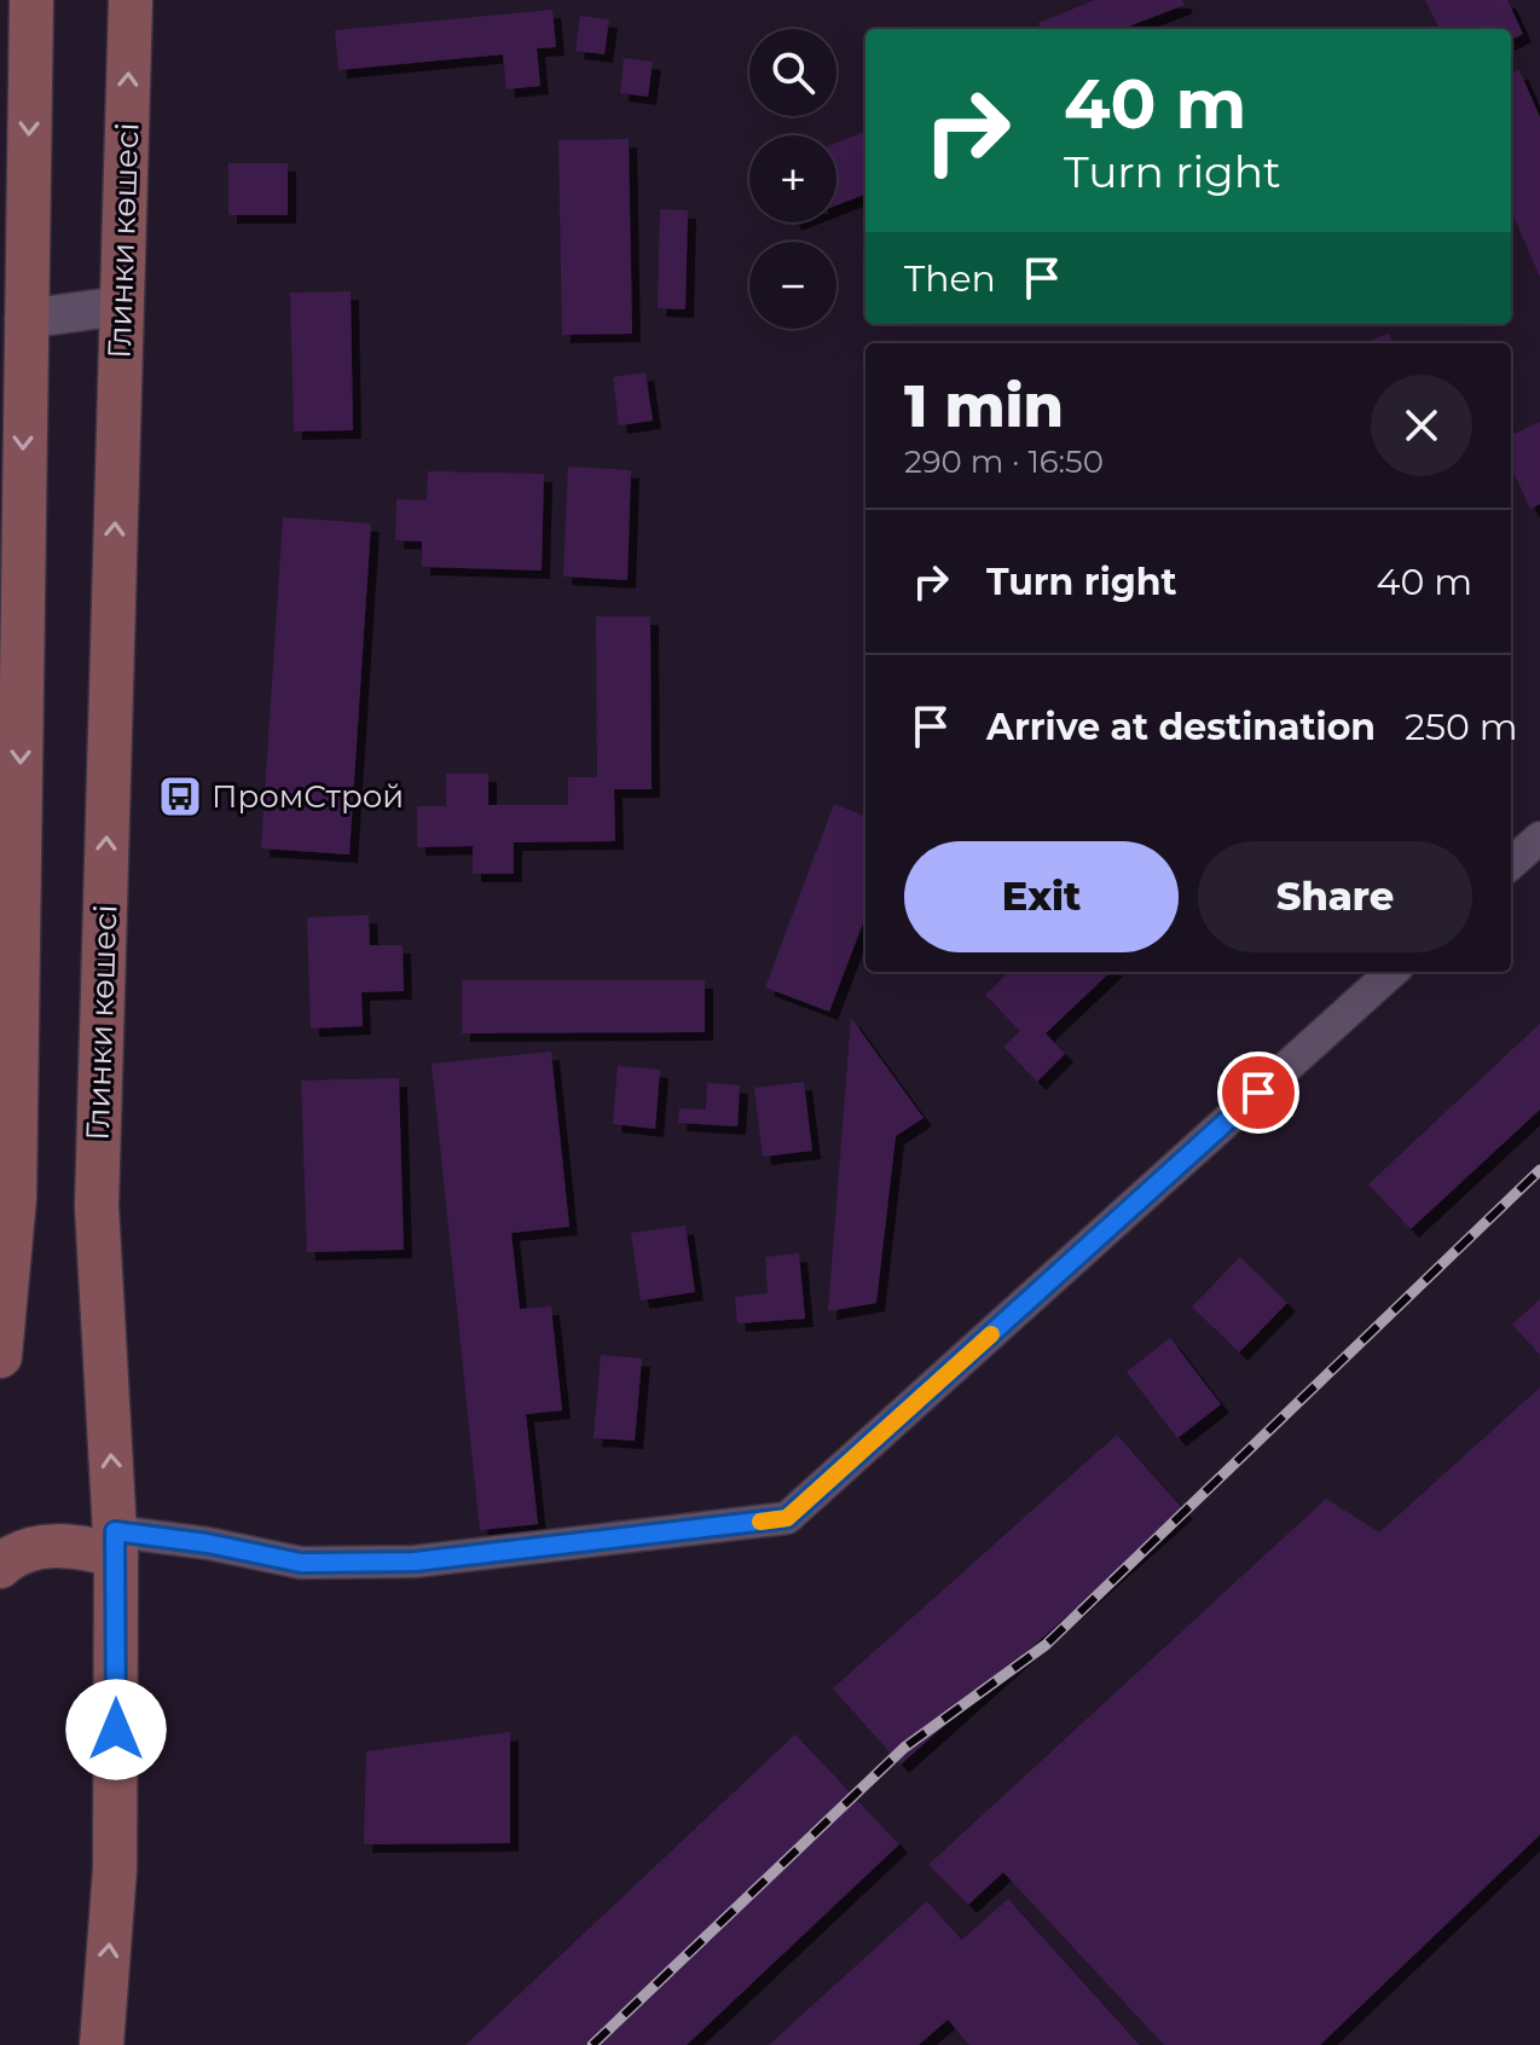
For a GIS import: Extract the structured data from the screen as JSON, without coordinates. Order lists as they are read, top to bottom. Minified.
{"streets":{"main road":["Глинки көшесі"]},"places":{"bus stop":["ПромСтрой"]},"page":{"map_buttons":["+","−"],"turn":["40 m","Turn right"],"then":"Then","heading":["1 min","290 m · 16:50"],"list":[{"name":"Turn right","value":"40 m"},{"name":"Arrive at destination","value":"250 m"}],"buttons":["Exit","Share"]}}
